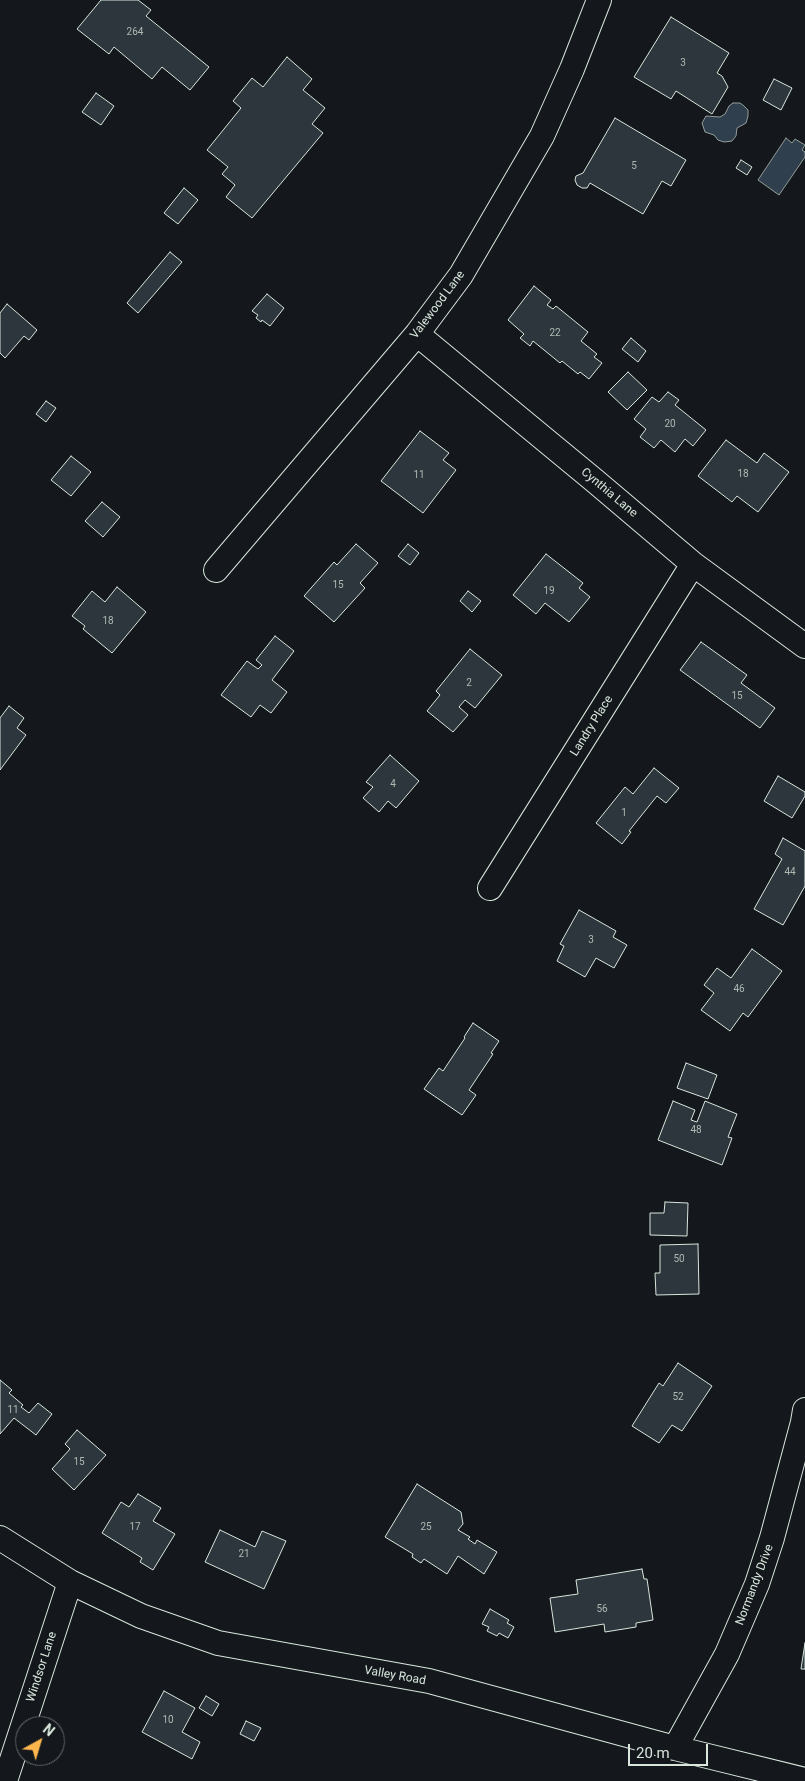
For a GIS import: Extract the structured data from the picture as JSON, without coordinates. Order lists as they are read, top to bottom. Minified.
{"streets":{"street":["Valewood Lane","Cynthia Lane","Landry Place","Normandy Drive","Windsor Lane","Valley Road"]},"crossings":[["Valewood Lane","Cynthia Lane"],["Cynthia Lane","Landry Place"],["Normandy Drive","Valley Road"],["Windsor Lane","Valley Road"]],"house_numbers":["264","3","5","22","20","18","11","15","19","18","2","15","4","1","44","3","46","48","50","52","11","15","17","25","21","56","10"],"scale_bar":"20 m","north":"top right"}
